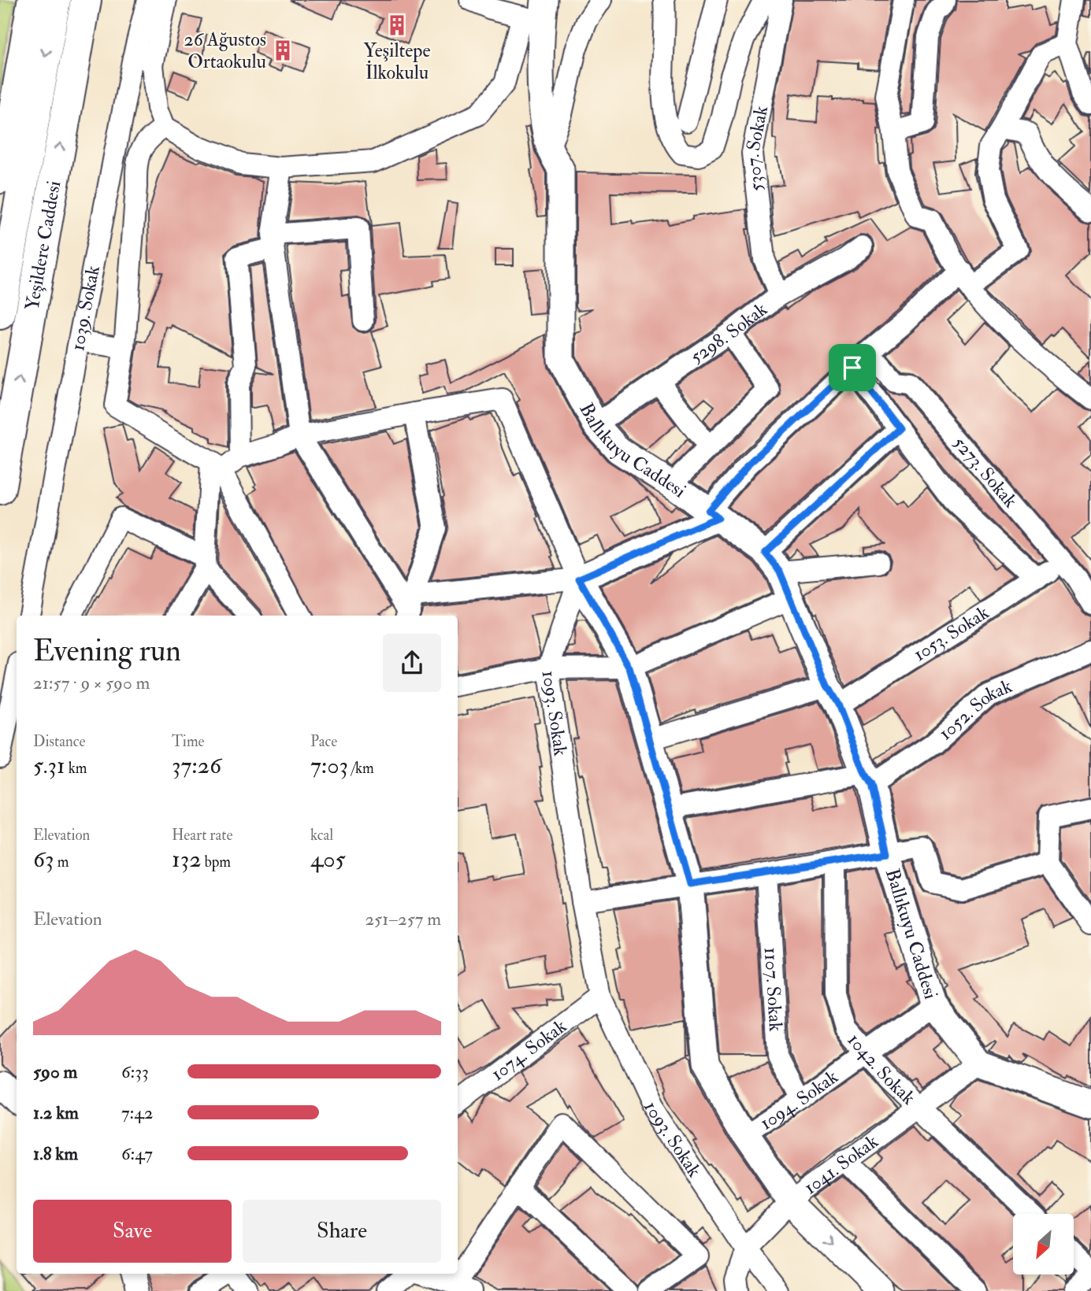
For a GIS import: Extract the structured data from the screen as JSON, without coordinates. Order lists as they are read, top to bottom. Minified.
{"streets":{"highway":["Yeşildere Caddesi"],"main road":["Ballıkuyu Caddesi"],"street":["5307. Sokak","1039. Sokak","5298. Sokak","5273. Sokak","1053. Sokak","1052. Sokak","1093. Sokak","1107. Sokak","1074. Sokak","1042. Sokak","1094. Sokak","1041. Sokak"]},"crossings":[["5307. Sokak","5298. Sokak"],["5298. Sokak","Ballıkuyu Caddesi"],["Ballıkuyu Caddesi","1053. Sokak"],["Ballıkuyu Caddesi","1052. Sokak"],["Ballıkuyu Caddesi","1094. Sokak"],["Ballıkuyu Caddesi","1041. Sokak"],["5273. Sokak","1053. Sokak"],["1093. Sokak","1074. Sokak"],["1093. Sokak","1041. Sokak"],["1107. Sokak","1094. Sokak"],["1042. Sokak","1094. Sokak"],["1042. Sokak","1041. Sokak"]],"places":{"building":["Yeşiltepe İlkokulu","26 Ağustos Ortaokulu"]},"north":"bottom left","page":{"heading":["Evening run","21:57 · 9 × 590 m"],"stats":[["Distance","5.31 km"],["Time","37:26"],["Pace","7:03 /km"],["Elevation","63 m"],["Heart rate","132 bpm"],["kcal","405"]],"chart":["Elevation","251–257 m"],"list":[{"name":"590 m","note":"6:33"},{"name":"1.2 km","note":"7:42"},{"name":"1.8 km","note":"6:47"}],"buttons":["Save","Share"]}}
